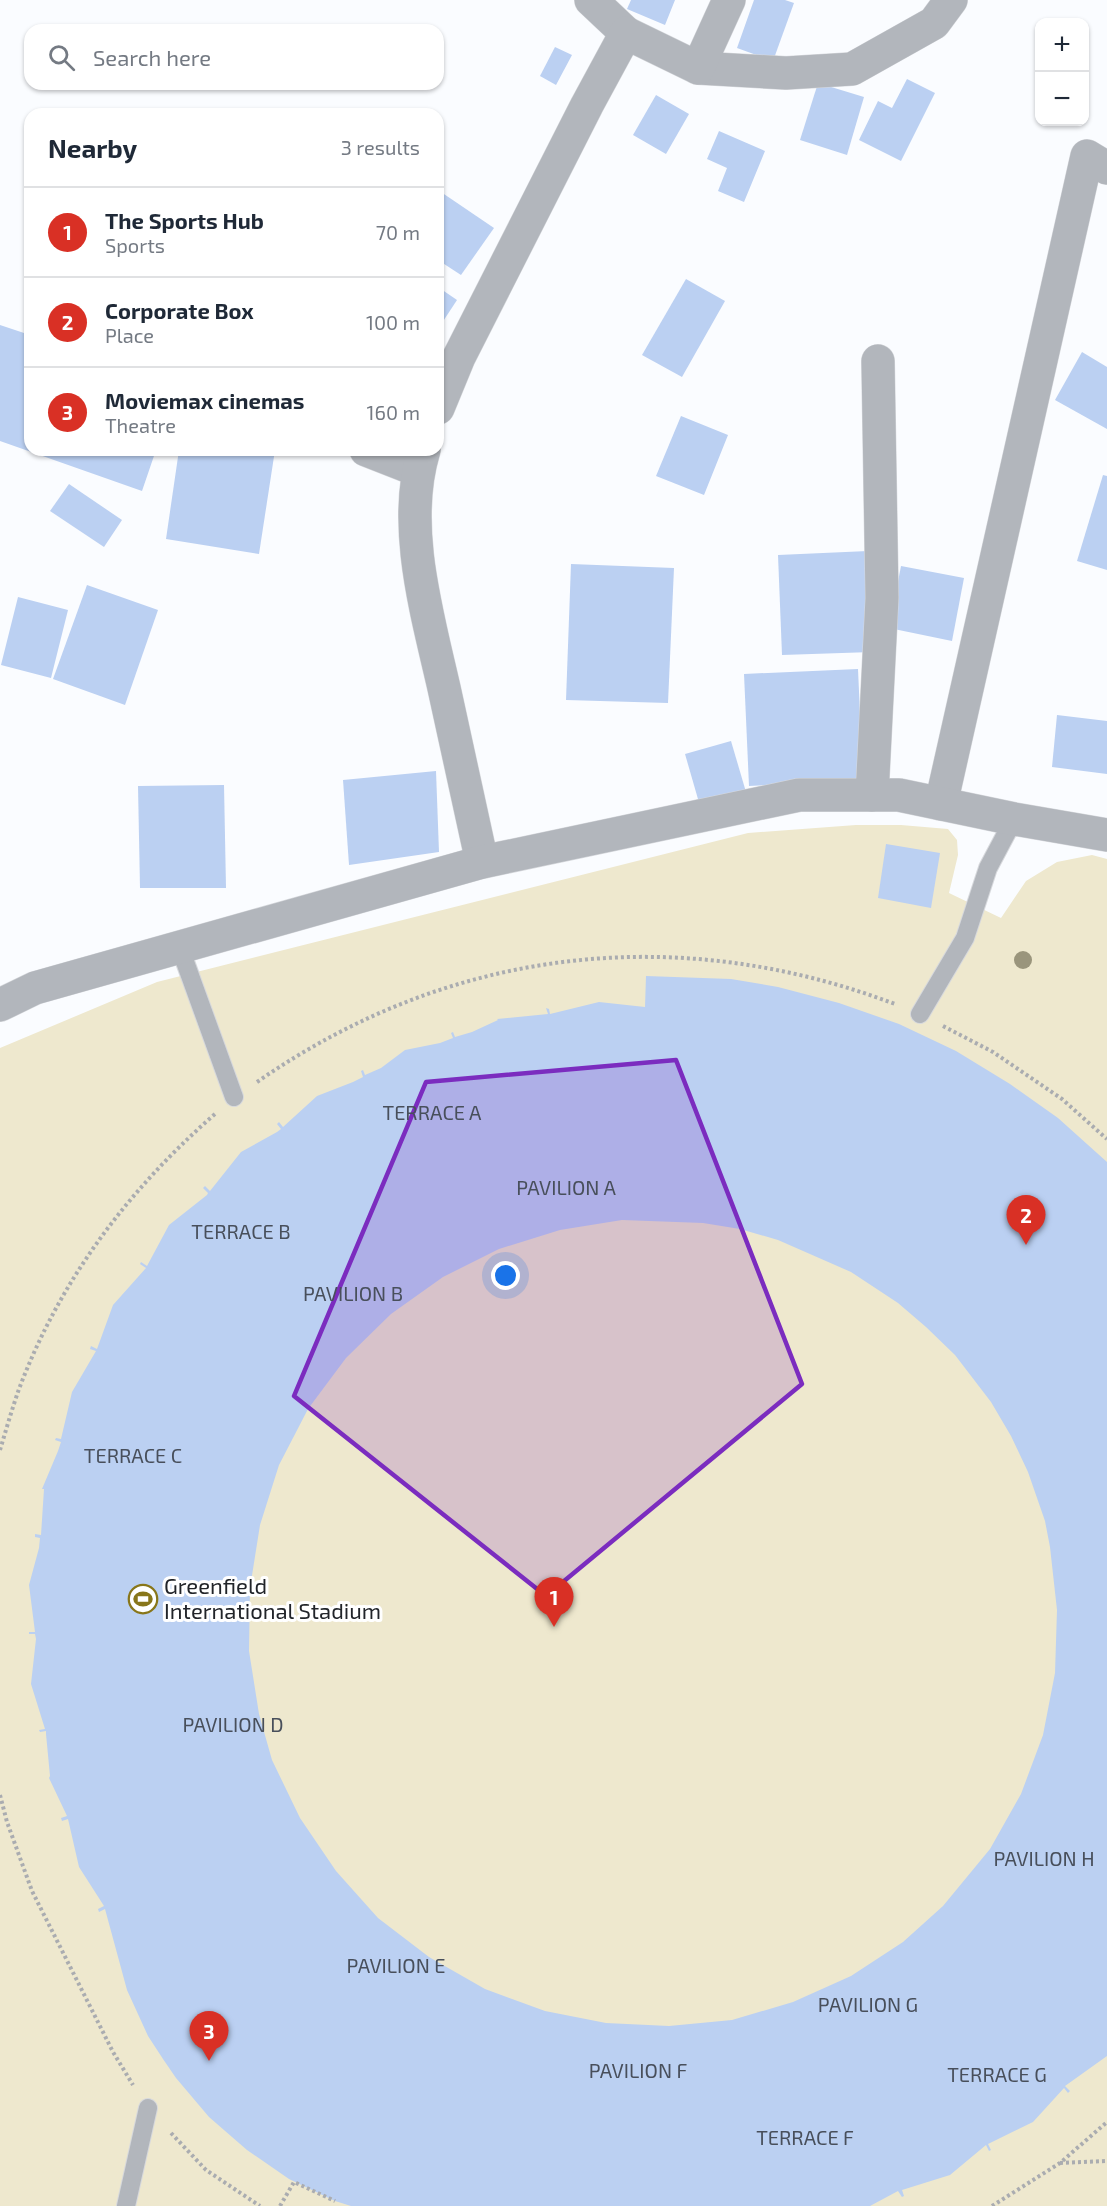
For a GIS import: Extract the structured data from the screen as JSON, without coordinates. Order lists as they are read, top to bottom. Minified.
{"places":{"sports":["Greenfield International Stadium"]},"house_numbers":["TERRACE A","PAVILION A","TERRACE B","PAVILION B","TERRACE C","PAVILION D","PAVILION H","PAVILION E","PAVILION G","PAVILION F","TERRACE G","TERRACE F"],"page":{"map_buttons":["+","−"],"search":"Search here","heading":["Nearby","3 results"],"list":[{"mark":"1","name":"The Sports Hub","note":"Sports","value":"70 m"},{"mark":"2","name":"Corporate Box","note":"Place","value":"100 m"},{"mark":"3","name":"Moviemax cinemas","note":"Theatre","value":"160 m"}],"pins":["2","1","3"]}}
